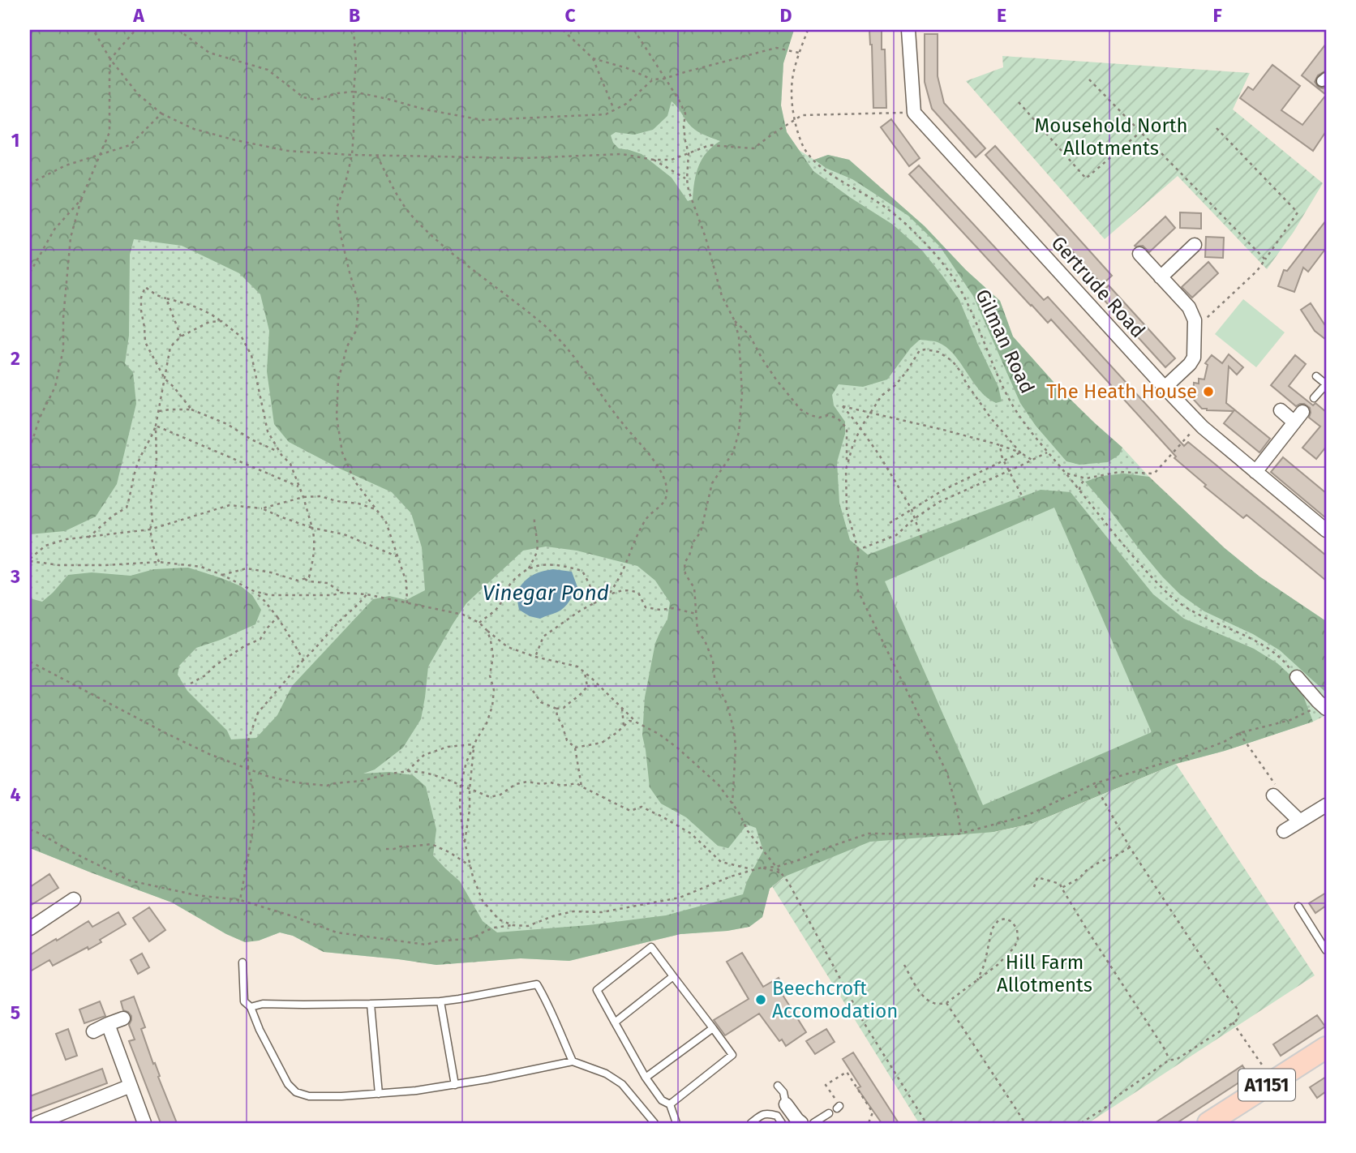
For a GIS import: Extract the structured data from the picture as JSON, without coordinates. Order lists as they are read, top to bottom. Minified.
{"streets":{"main road":["A1151"],"street":["Gertrude Road"],"path":["Gilman Road"]},"water":["Vinegar Pond"],"parks":["Mousehold North Allotments","Hill Farm Allotments"],"places":["The Heath House","Beechcroft Accomodation"],"grid":{"columns":["A","B","C","D","E","F"],"rows":["1","2","3","4","5"]}}
